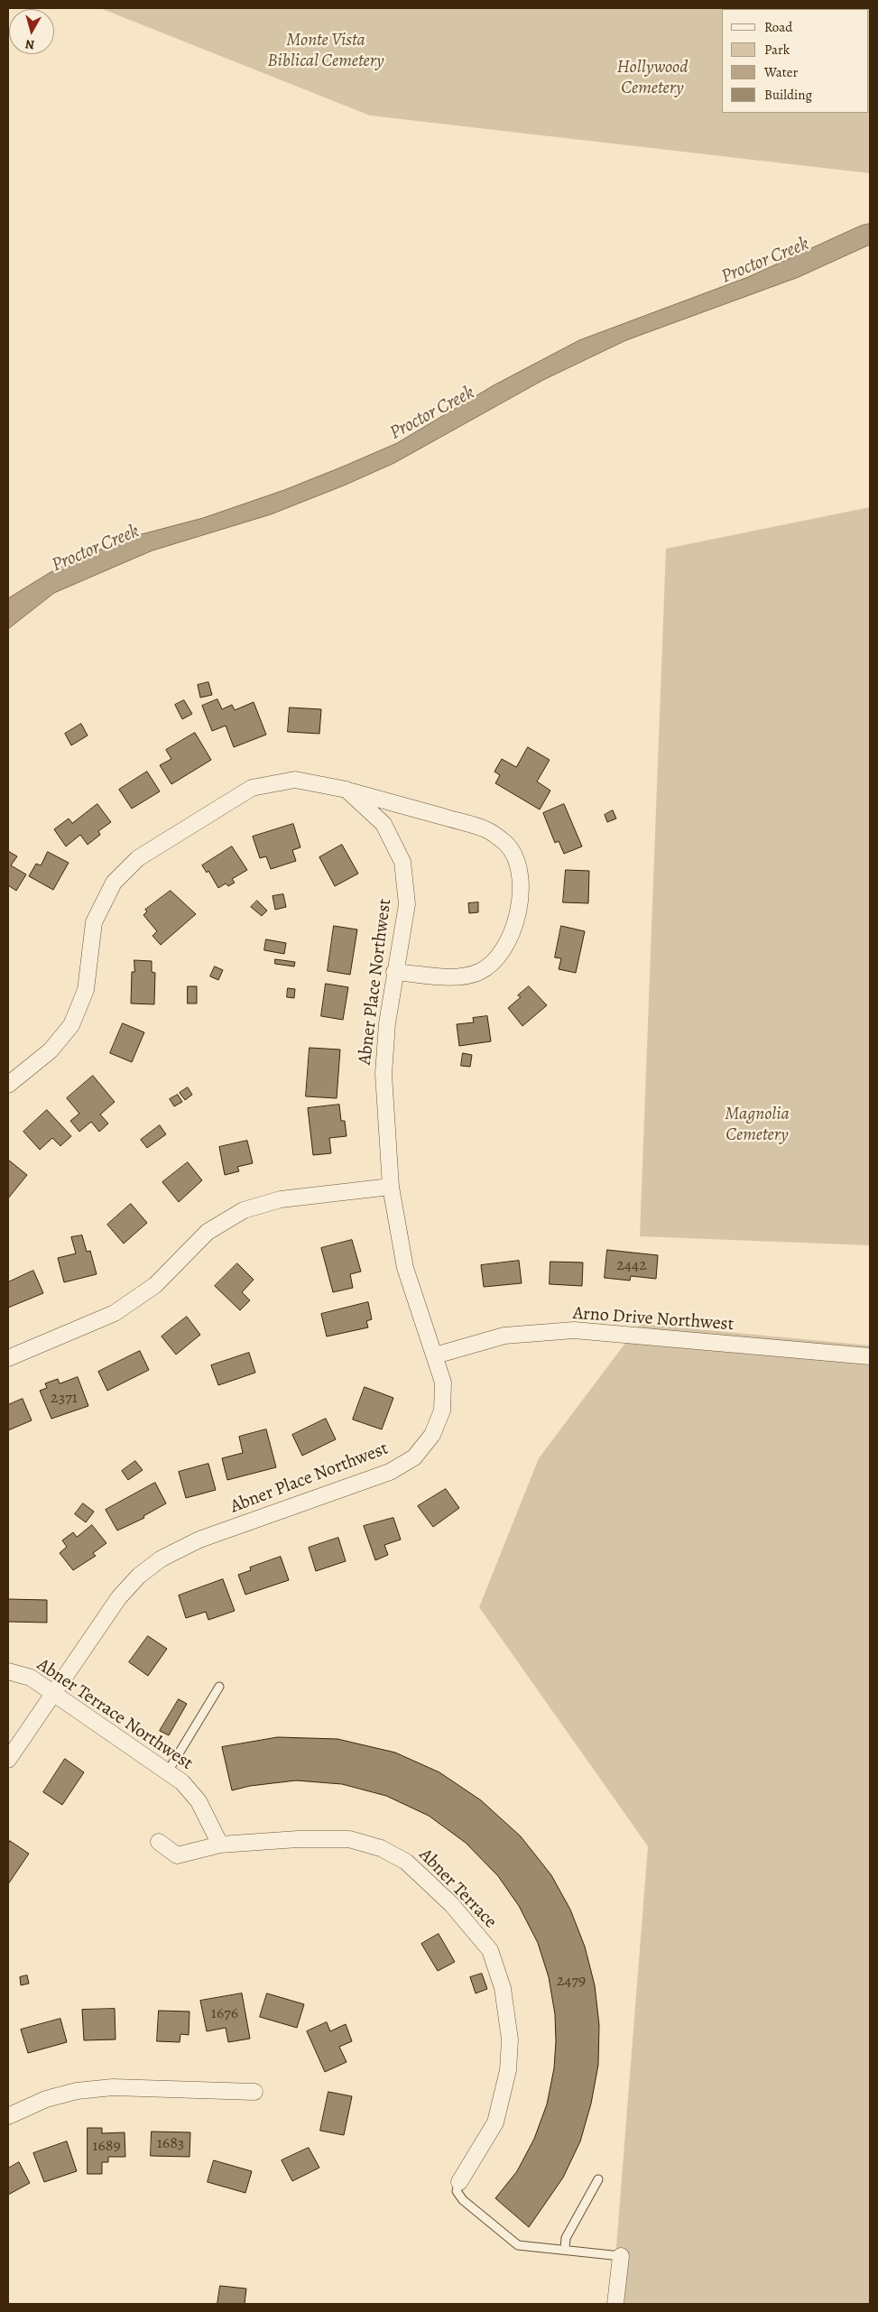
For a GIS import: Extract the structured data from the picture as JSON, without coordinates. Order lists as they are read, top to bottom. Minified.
{"streets":{"street":["Abner Place Northwest","Arno Drive Northwest","Abner Terrace Northwest","Abner Terrace"]},"crossings":[["Abner Place Northwest","Arno Drive Northwest"],["Abner Place Northwest","Abner Terrace Northwest"],["Abner Terrace Northwest","Abner Terrace"]],"water":["Proctor Creek"],"parks":["Monte Vista Biblical Cemetery","Hollywood Cemetery","Magnolia Cemetery"],"house_numbers":["2442","2371","2479","1676","1683","1689"],"legend":["Road","Park","Water","Building"],"north":"bottom"}
